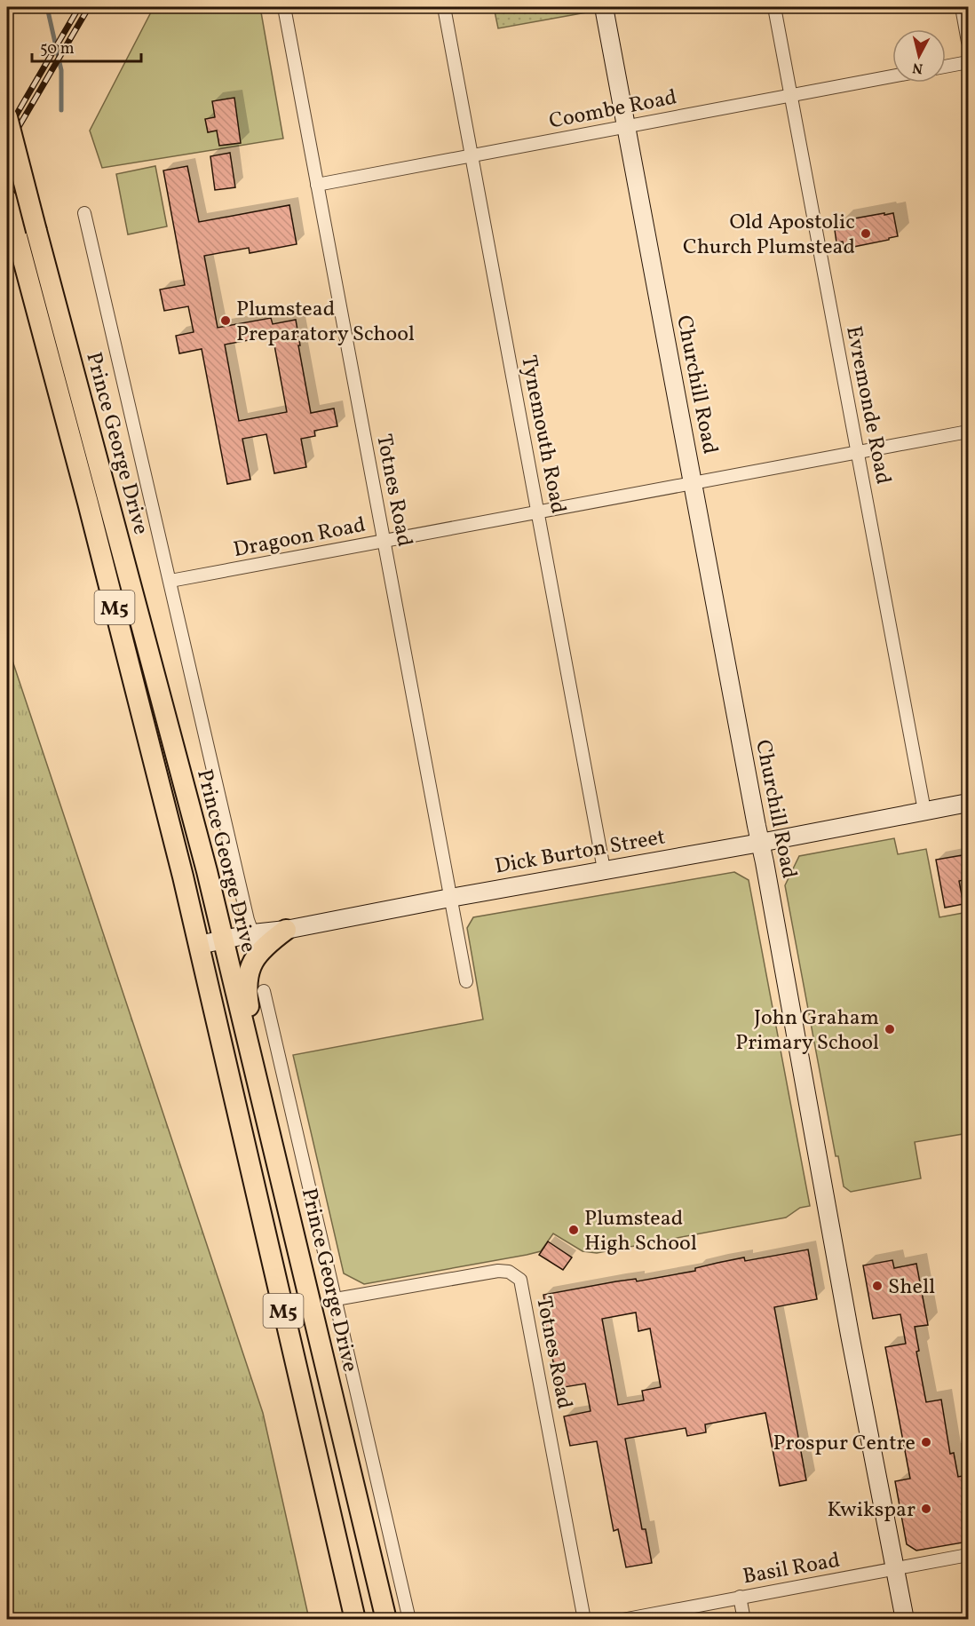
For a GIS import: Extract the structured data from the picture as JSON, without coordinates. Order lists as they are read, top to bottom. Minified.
{"streets":{"main road":["Prince George Drive","M5"],"street":["Coombe Road","Churchill Road","Evremonde Road","Tynemouth Road","Totnes Road","Dragoon Road","Dick Burton Street","Basil Road"]},"crossings":[["Coombe Road","Churchill Road"],["Coombe Road","Evremonde Road"],["Coombe Road","Tynemouth Road"],["Coombe Road","Totnes Road"],["Churchill Road","Dragoon Road"],["Churchill Road","Dick Burton Street"],["Churchill Road","Basil Road"],["Evremonde Road","Dragoon Road"],["Evremonde Road","Dick Burton Street"],["Tynemouth Road","Dragoon Road"],["Tynemouth Road","Dick Burton Street"],["Prince George Drive","Dragoon Road"],["Totnes Road","Dragoon Road"],["Totnes Road","Dick Burton Street"]],"places":["Old Apostolic Church Plumstead","Plumstead Preparatory School","John Graham Primary School","Plumstead High School","Shell","Prospur Centre","Kwikspar"],"scale_bar":"50 m","north":"bottom"}
